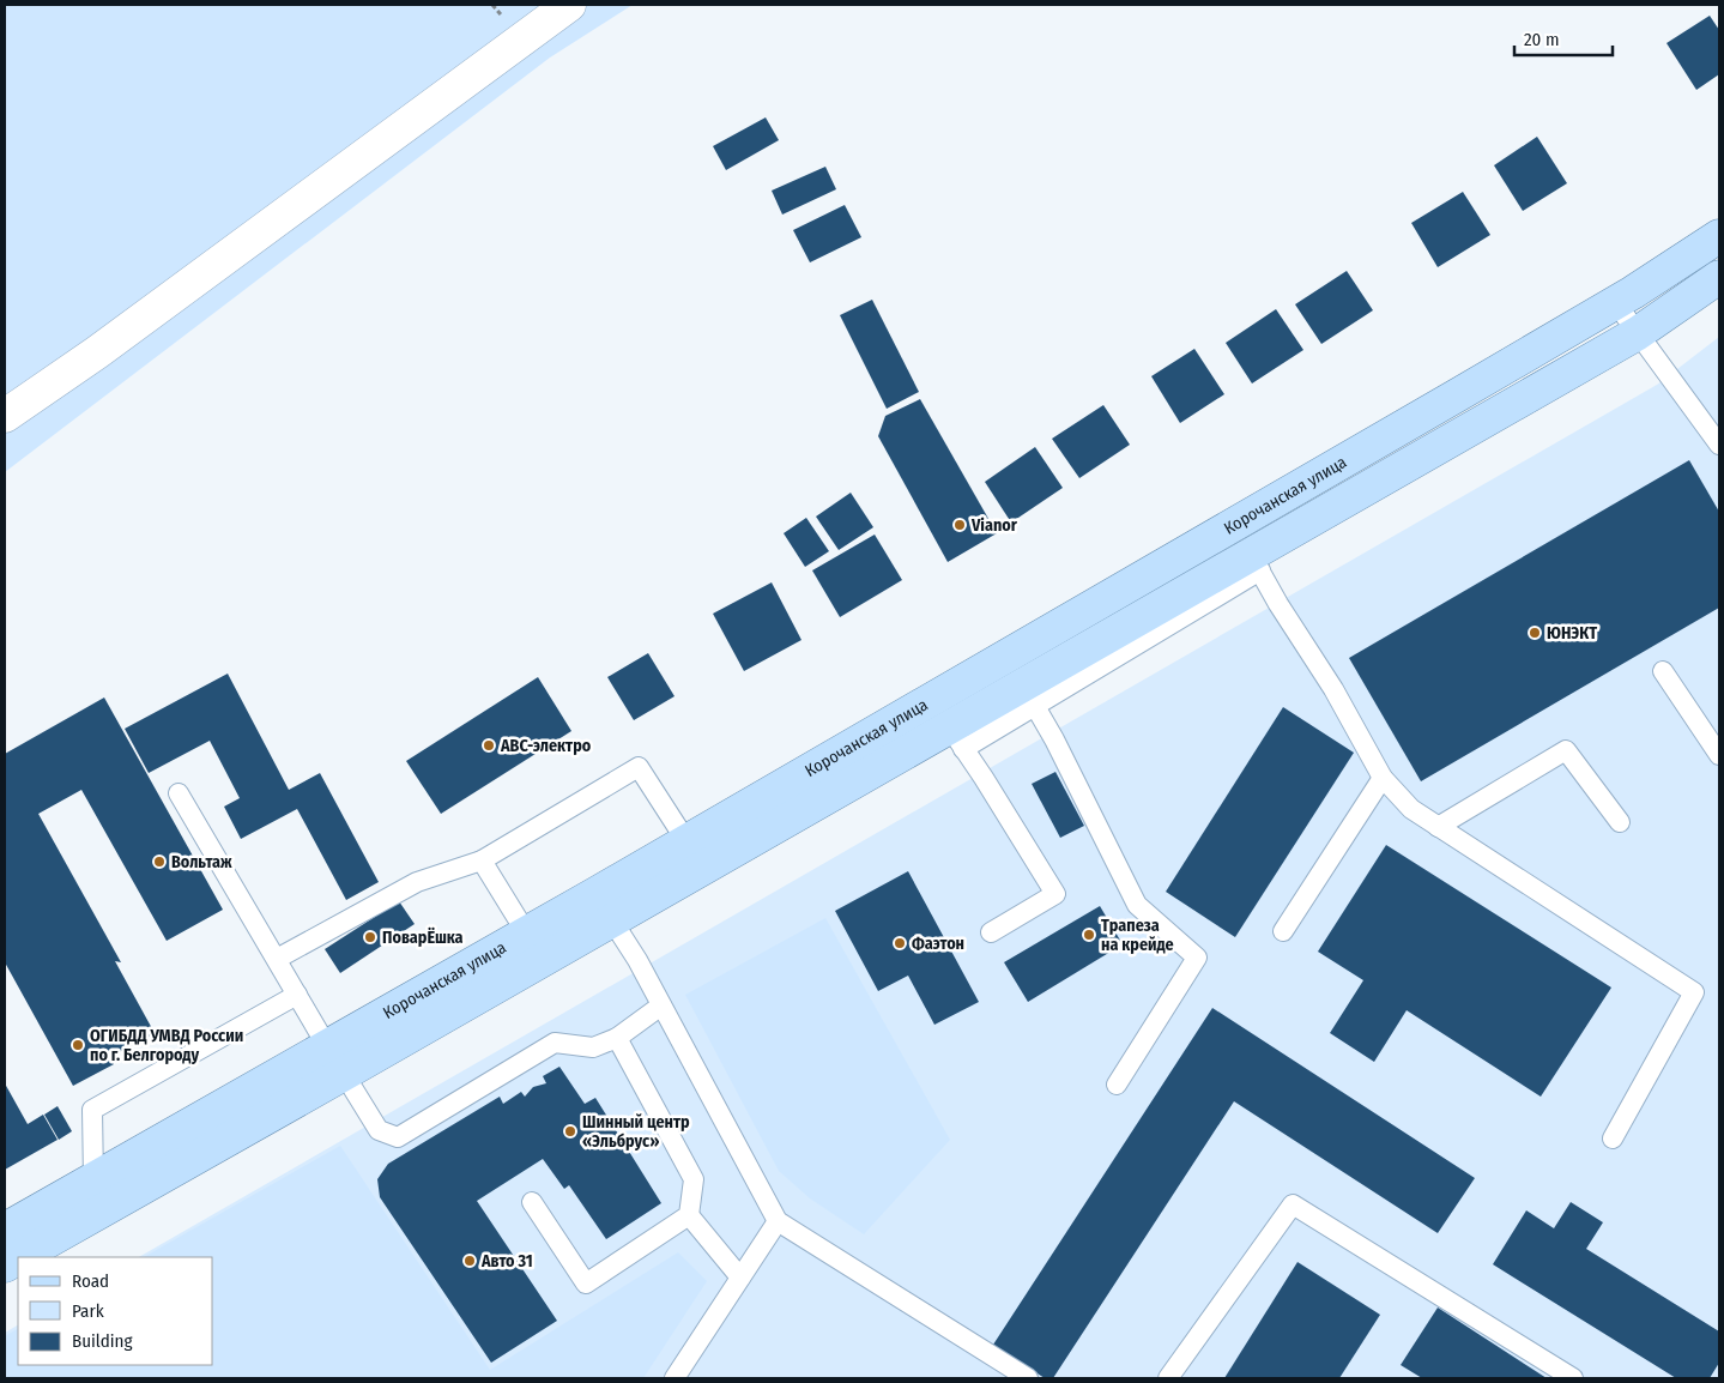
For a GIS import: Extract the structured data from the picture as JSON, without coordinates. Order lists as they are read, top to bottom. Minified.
{"streets":{"main road":["Корочанская улица"]},"places":["Vianor","ЮНЭКТ","АВС-электро","Вольтаж","Трапеза на крейде","ПоварЁшка","Фаэтон","ОГИБДД УМВД России по г. Белгороду","Шинный центр «Эльбрус»","Авто 31"],"legend":["Road","Park","Building"],"scale_bar":"20 m"}
